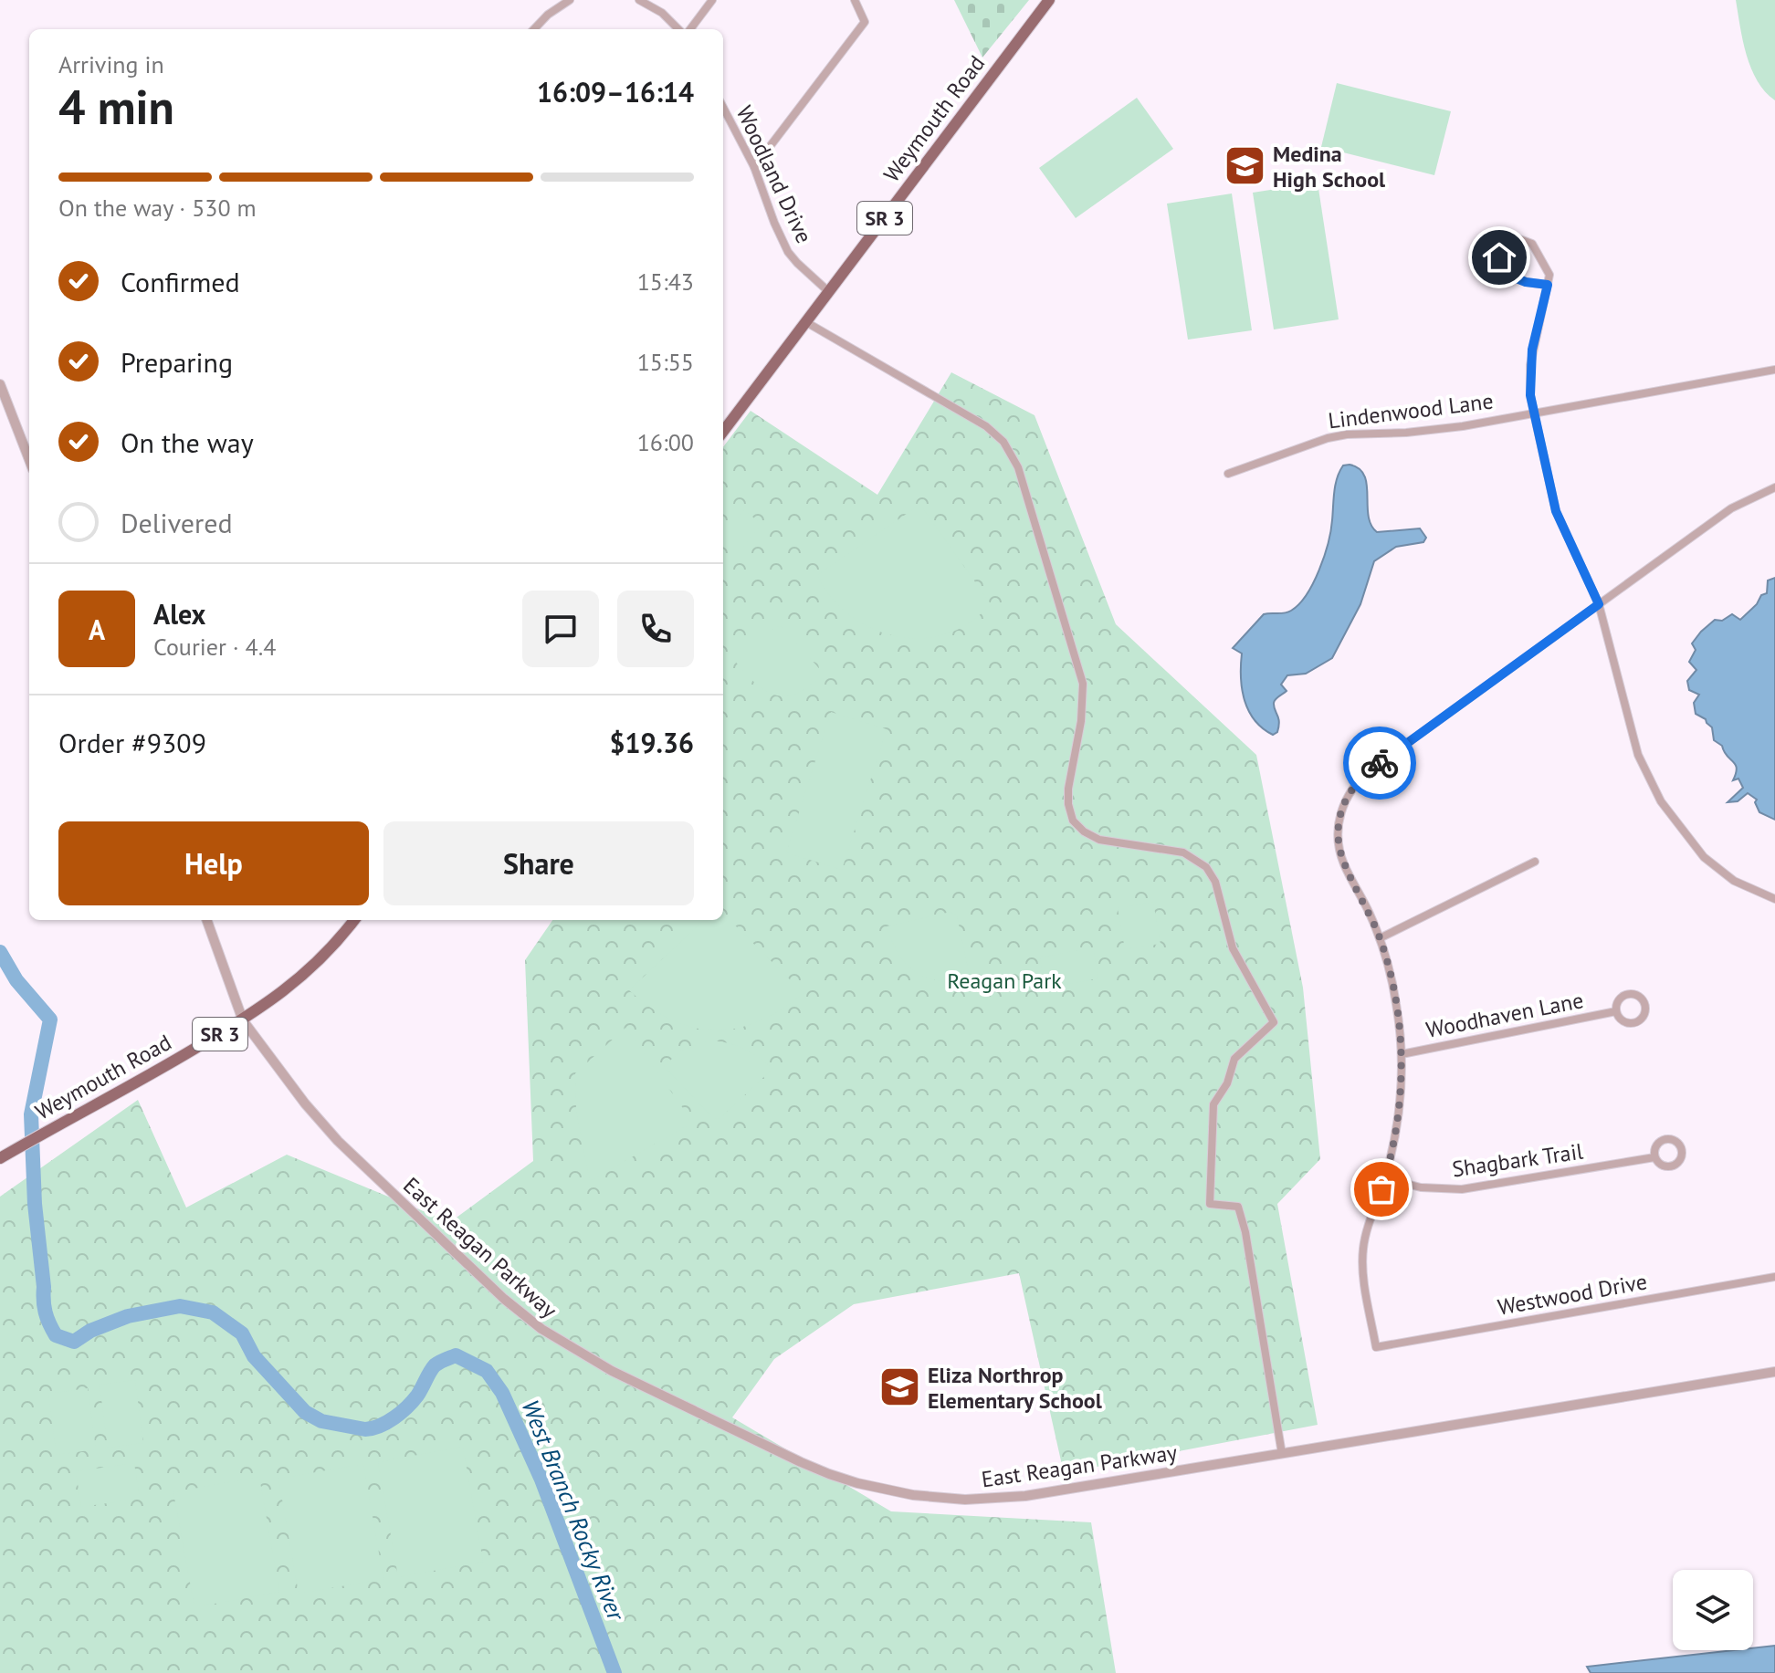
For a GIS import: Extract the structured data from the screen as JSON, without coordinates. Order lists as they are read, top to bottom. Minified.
{"streets":{"main road":["Weymouth Road","SR 3"],"street":["Woodland Drive","Lindenwood Lane","Woodhaven Lane","Shagbark Trail","East Reagan Parkway","Westwood Drive"]},"crossings":[["Weymouth Road","Woodland Drive"],["Weymouth Road","East Reagan Parkway"],["Shagbark Trail","Westwood Drive"]],"water":["West Branch Rocky River"],"parks":["Reagan Park"],"places":{"school or university":["Medina High School","Eliza Northrop Elementary School"]},"page":{"heading":["4 min","Arriving in","16:09–16:14"],"panel":["Alex","Courier · 4.4","Order #9309","$19.36"],"bar":"On the way · 530 m","list":[["Confirmed","15:43"],["Preparing","15:55"],["On the way","16:00"],"Delivered"],"round":"A","buttons":["Help","Share"]}}
